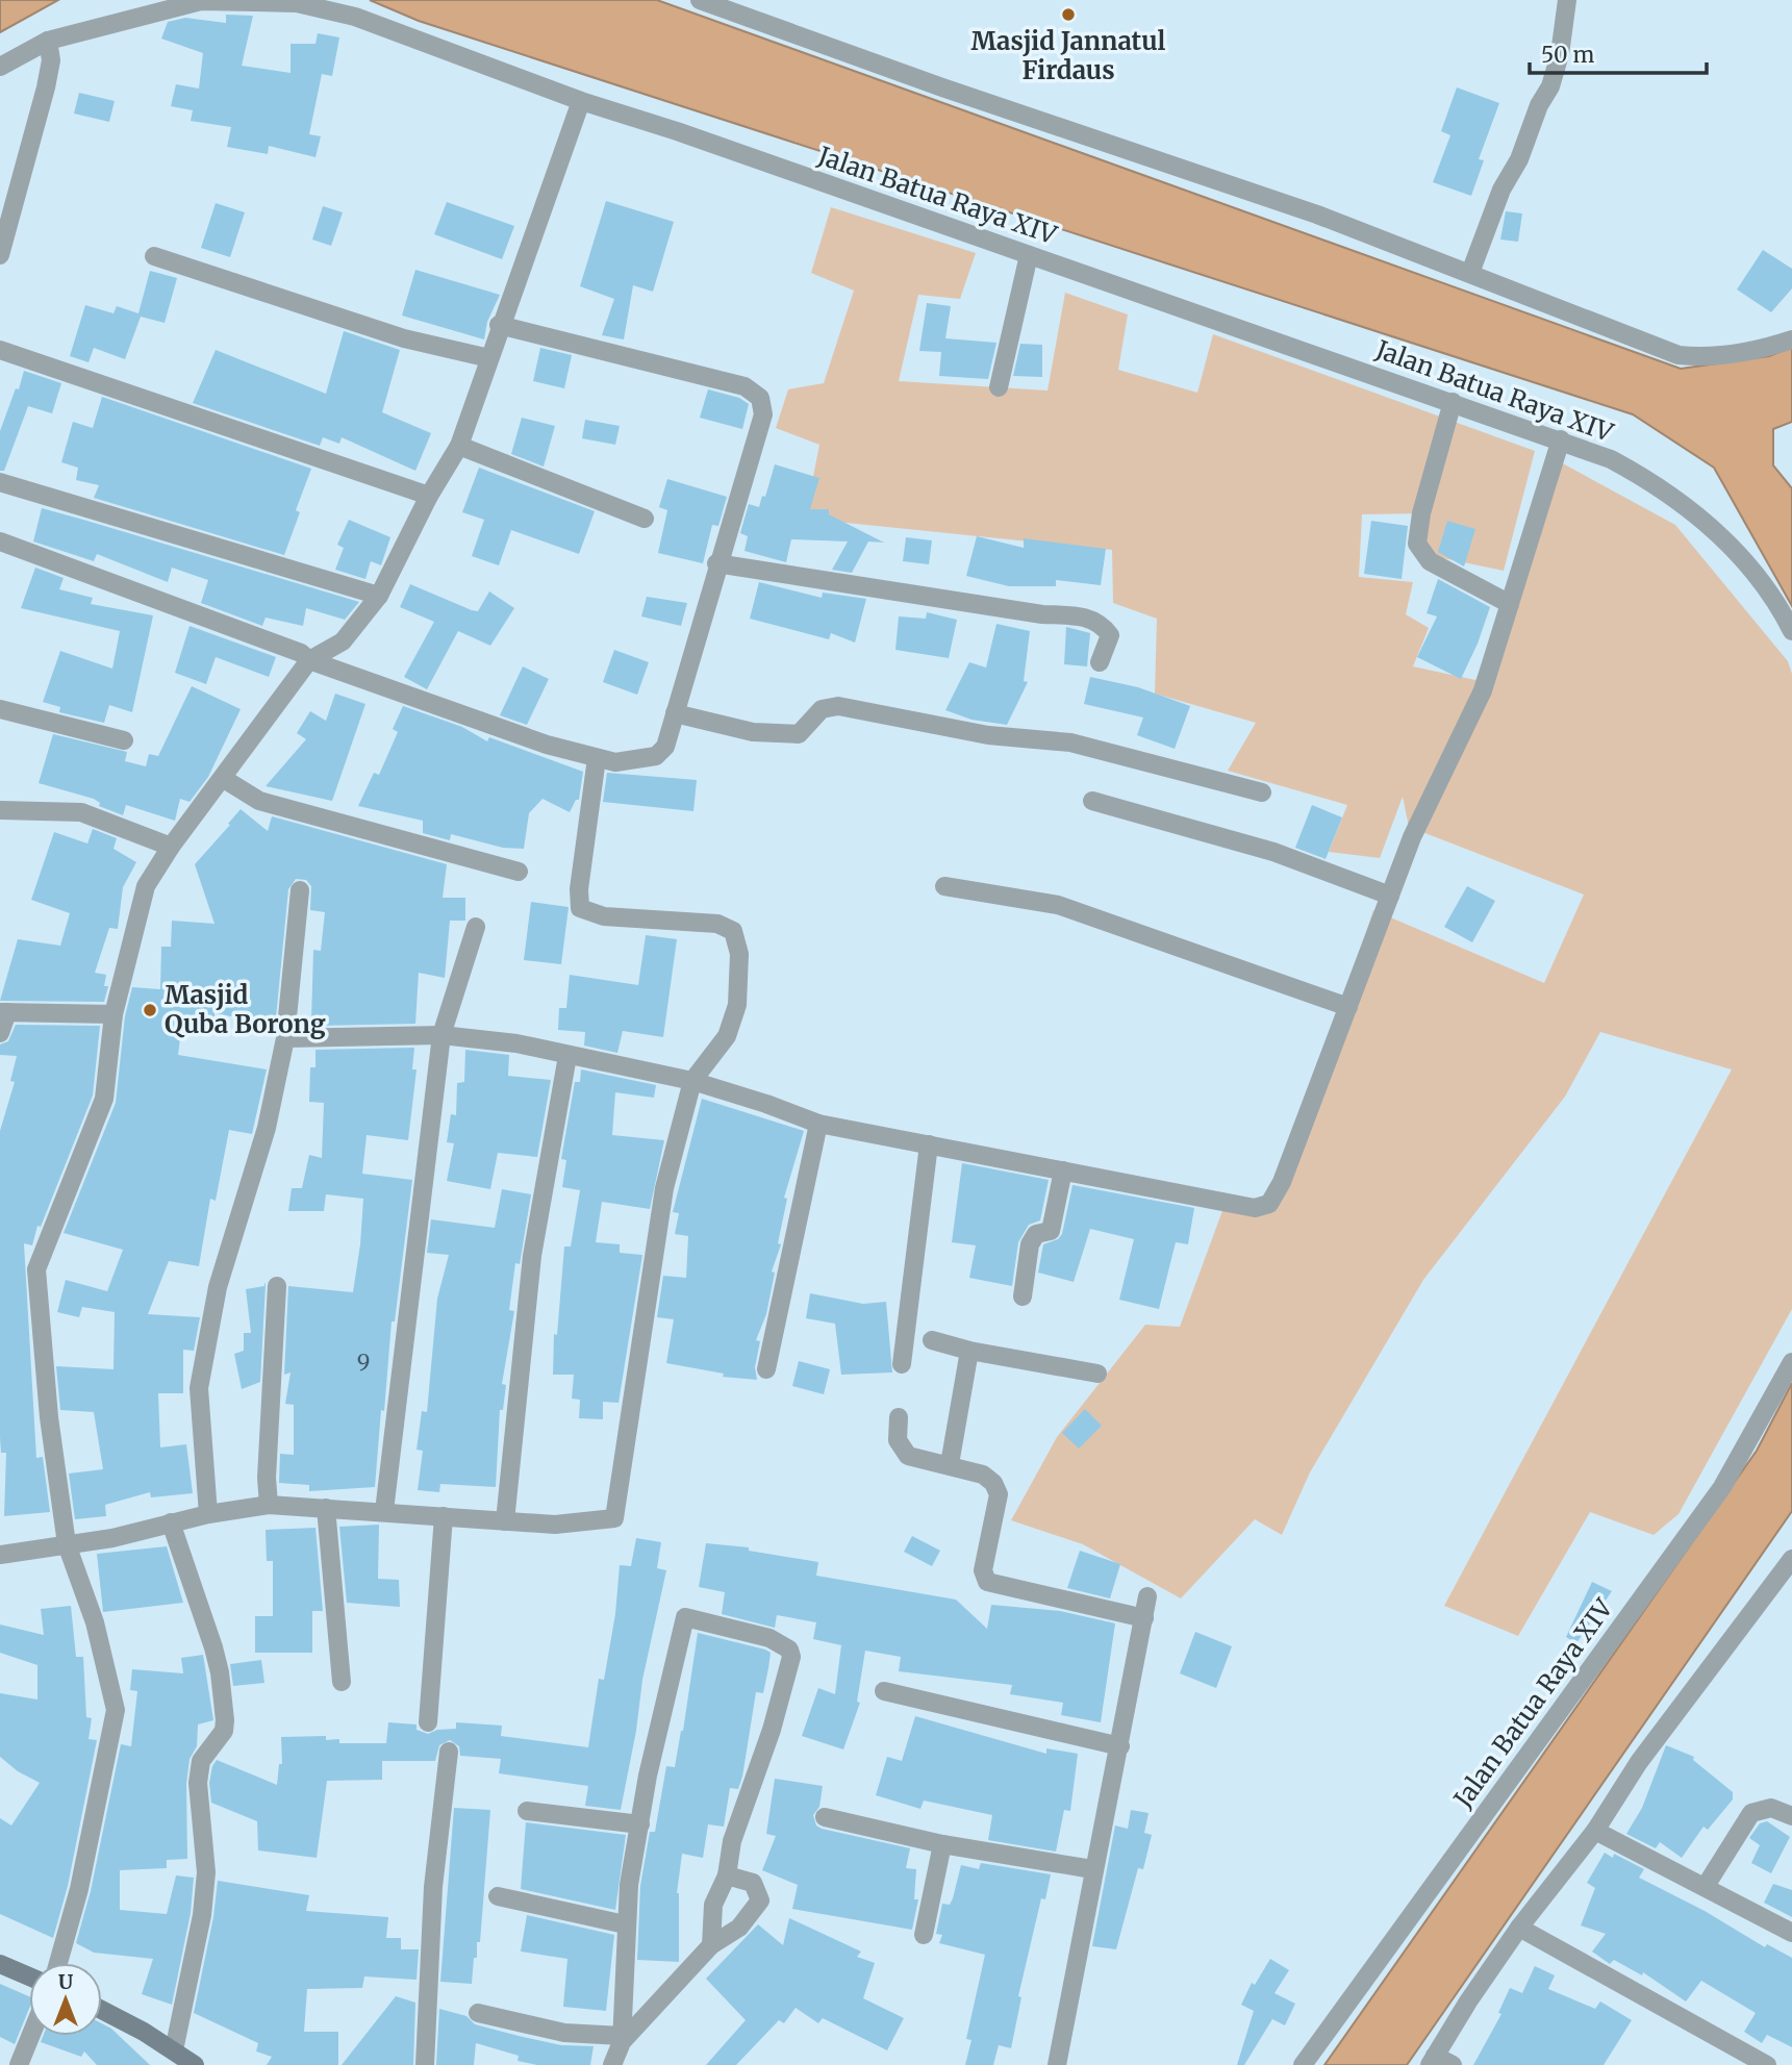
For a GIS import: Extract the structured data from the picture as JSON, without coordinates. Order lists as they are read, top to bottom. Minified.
{"streets":{"street":["Jalan Batua Raya XIV"]},"places":["Masjid Jannatul Firdaus","Masjid Quba Borong"],"house_numbers":["9"],"scale_bar":"50 m","north":"top"}
